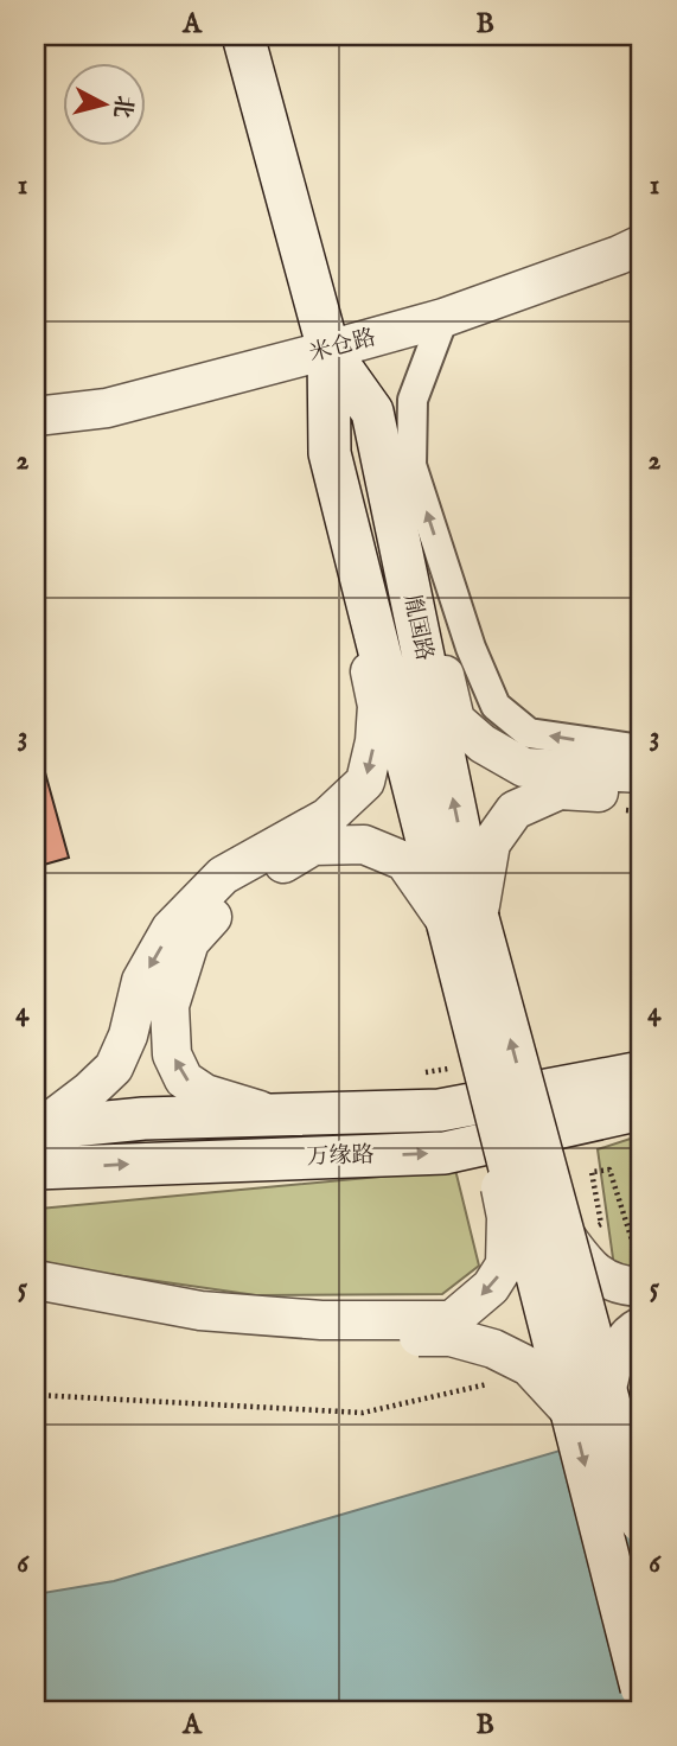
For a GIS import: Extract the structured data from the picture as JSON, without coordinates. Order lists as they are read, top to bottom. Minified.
{"streets":{"main road":["胤国路","万缘路"],"street":["米仓路"]},"crossings":[["米仓路","胤国路"]],"north":"right","grid":{"columns":["A","B"],"rows":["1","2","3","4","5","6"]}}
